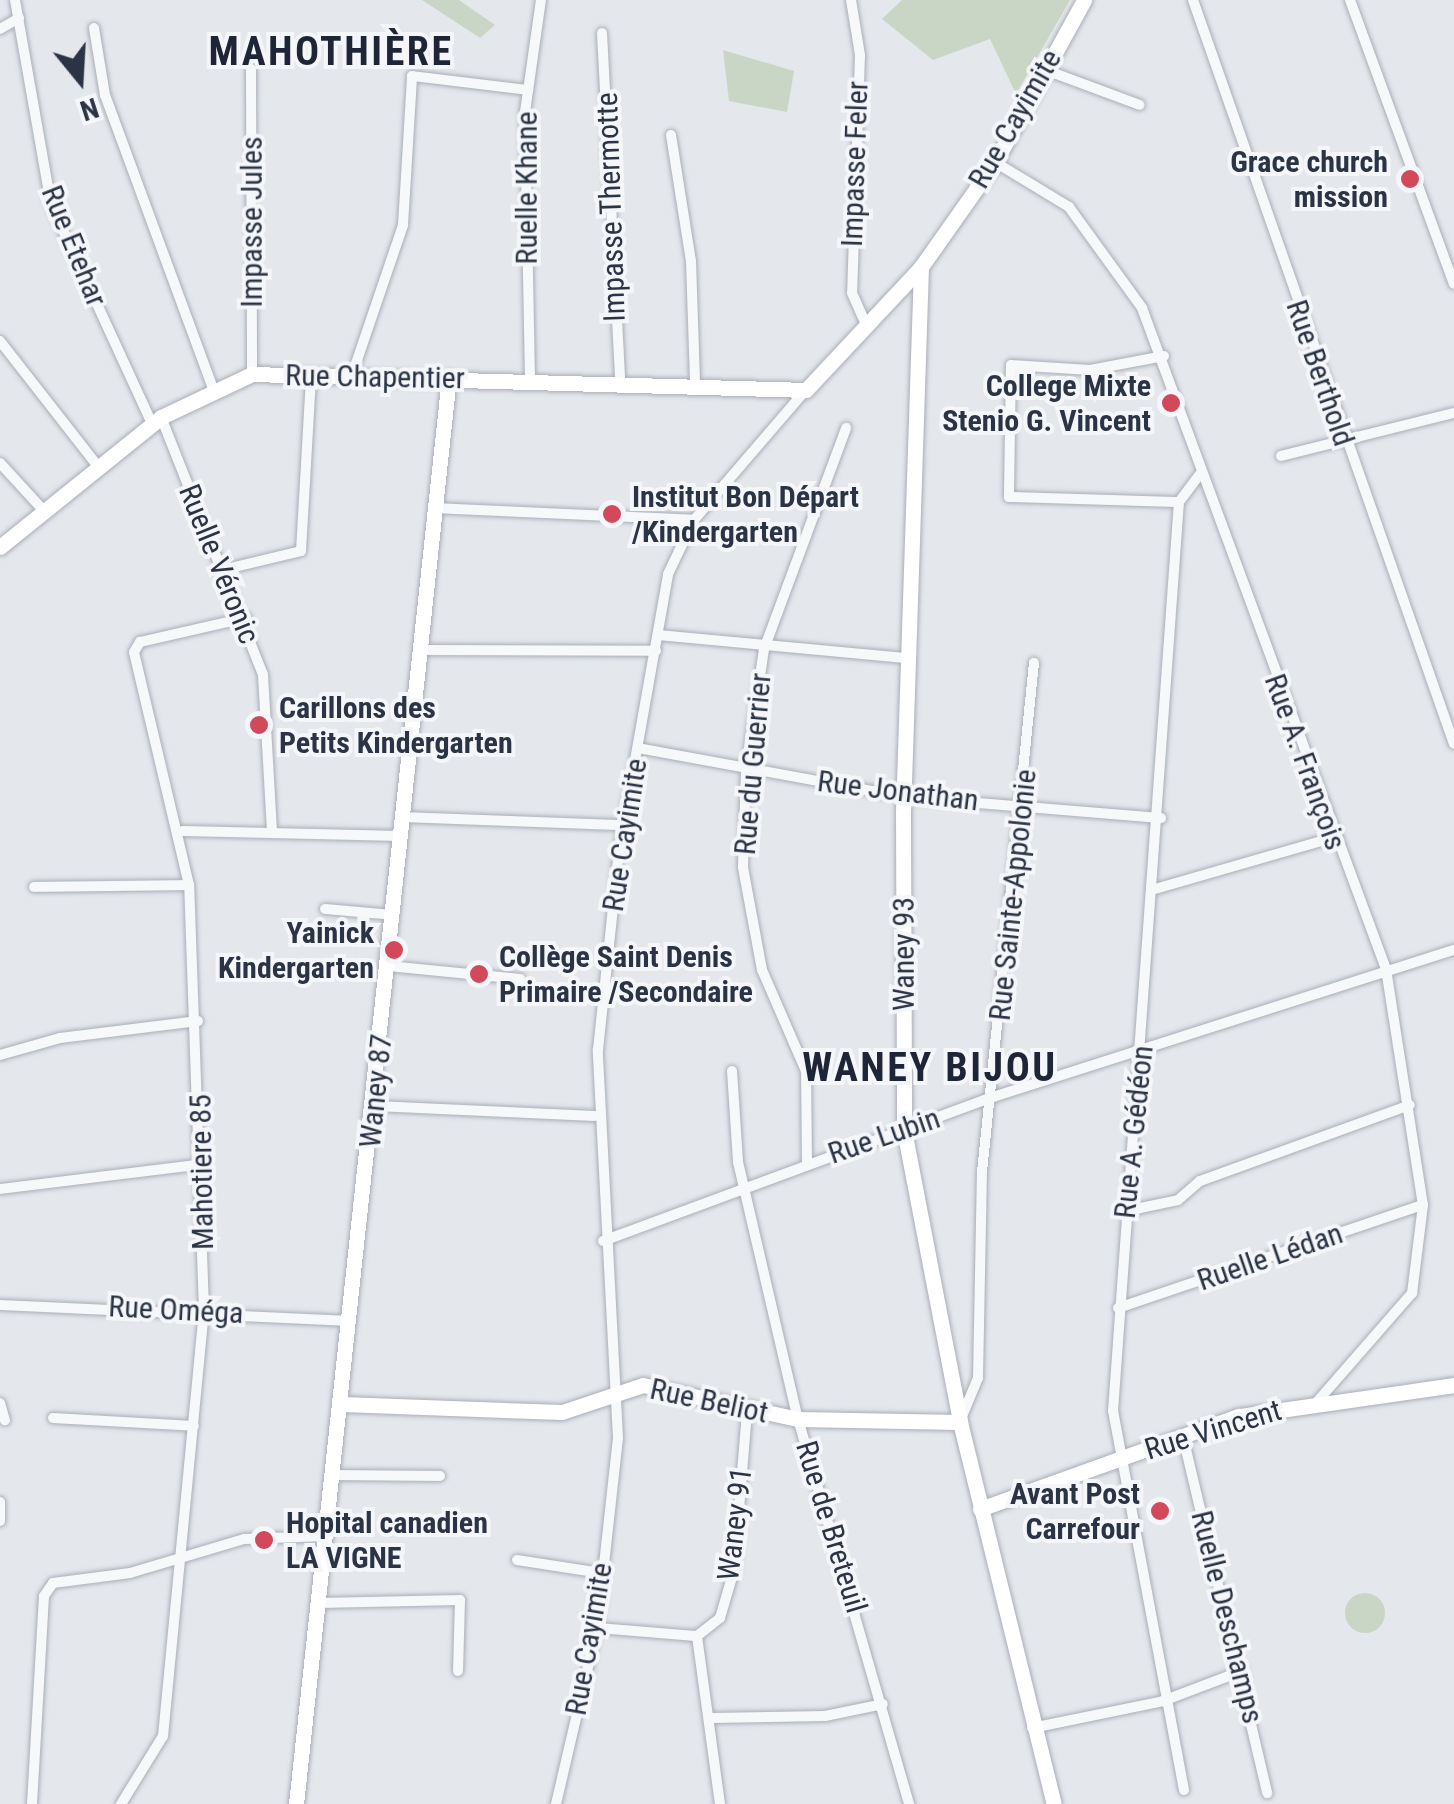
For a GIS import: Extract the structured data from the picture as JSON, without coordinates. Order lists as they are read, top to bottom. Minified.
{"streets":{"street":["Rue Cayimite","Impasse Feler","Ruelle Khane","Impasse Thermotte","Impasse Jules","Rue Etehar","Rue Berthold","Rue Chapentier","Ruelle Véronic","Rue A. François","Rue du Guerrier","Rue Jonathan","Rue Sainte-Appolonie","Waney 93","Waney 87","Rue A. Gédéon","Rue Lubin","Mahotiere 85","Ruelle Lédan","Rue Oméga","Rue Beliot","Rue Vincent","Waney 91","Rue de Breteuil","Ruelle Deschamps"]},"crossings":[["Rue Cayimite","Impasse Feler"],["Rue Cayimite","Rue Chapentier"],["Rue Cayimite","Rue A. François"],["Rue Cayimite","Rue Jonathan"],["Rue Cayimite","Waney 93"],["Rue Cayimite","Rue Lubin"],["Rue Cayimite","Rue Beliot"],["Ruelle Khane","Rue Chapentier"],["Impasse Thermotte","Rue Chapentier"],["Impasse Jules","Rue Chapentier"],["Rue Etehar","Rue Chapentier"],["Rue Etehar","Ruelle Véronic"],["Rue Chapentier","Ruelle Véronic"],["Rue Chapentier","Waney 87"],["Ruelle Véronic","Mahotiere 85"],["Rue A. François","Rue Lubin"],["Rue A. François","Ruelle Lédan"],["Rue A. François","Rue Vincent"],["Rue du Guerrier","Rue Jonathan"],["Rue du Guerrier","Rue Lubin"],["Rue Jonathan","Rue Sainte-Appolonie"],["Rue Jonathan","Waney 93"],["Rue Jonathan","Rue A. Gédéon"],["Rue Sainte-Appolonie","Waney 93"],["Rue Sainte-Appolonie","Rue Lubin"],["Rue Sainte-Appolonie","Rue Beliot"],["Waney 93","Rue Lubin"],["Waney 93","Rue Beliot"],["Waney 93","Rue Vincent"],["Waney 87","Rue Oméga"],["Waney 87","Rue Beliot"],["Rue A. Gédéon","Rue Lubin"],["Rue A. Gédéon","Ruelle Lédan"],["Rue A. Gédéon","Rue Vincent"],["Rue Lubin","Rue de Breteuil"],["Mahotiere 85","Rue Oméga"],["Rue Beliot","Waney 91"],["Rue Beliot","Rue de Breteuil"],["Rue Vincent","Ruelle Deschamps"]],"districts":["MAHOTHIÈRE","WANEY BIJOU"],"places":["Grace church mission","College Mixte Stenio G. Vincent","Institut Bon Départ /Kindergarten","Carillons des Petits Kindergarten","Yainick Kindergarten","Collège Saint Denis Primaire /Secondaire","Avant Post Carrefour","Hopital canadien LA VIGNE"],"north":"bottom"}
